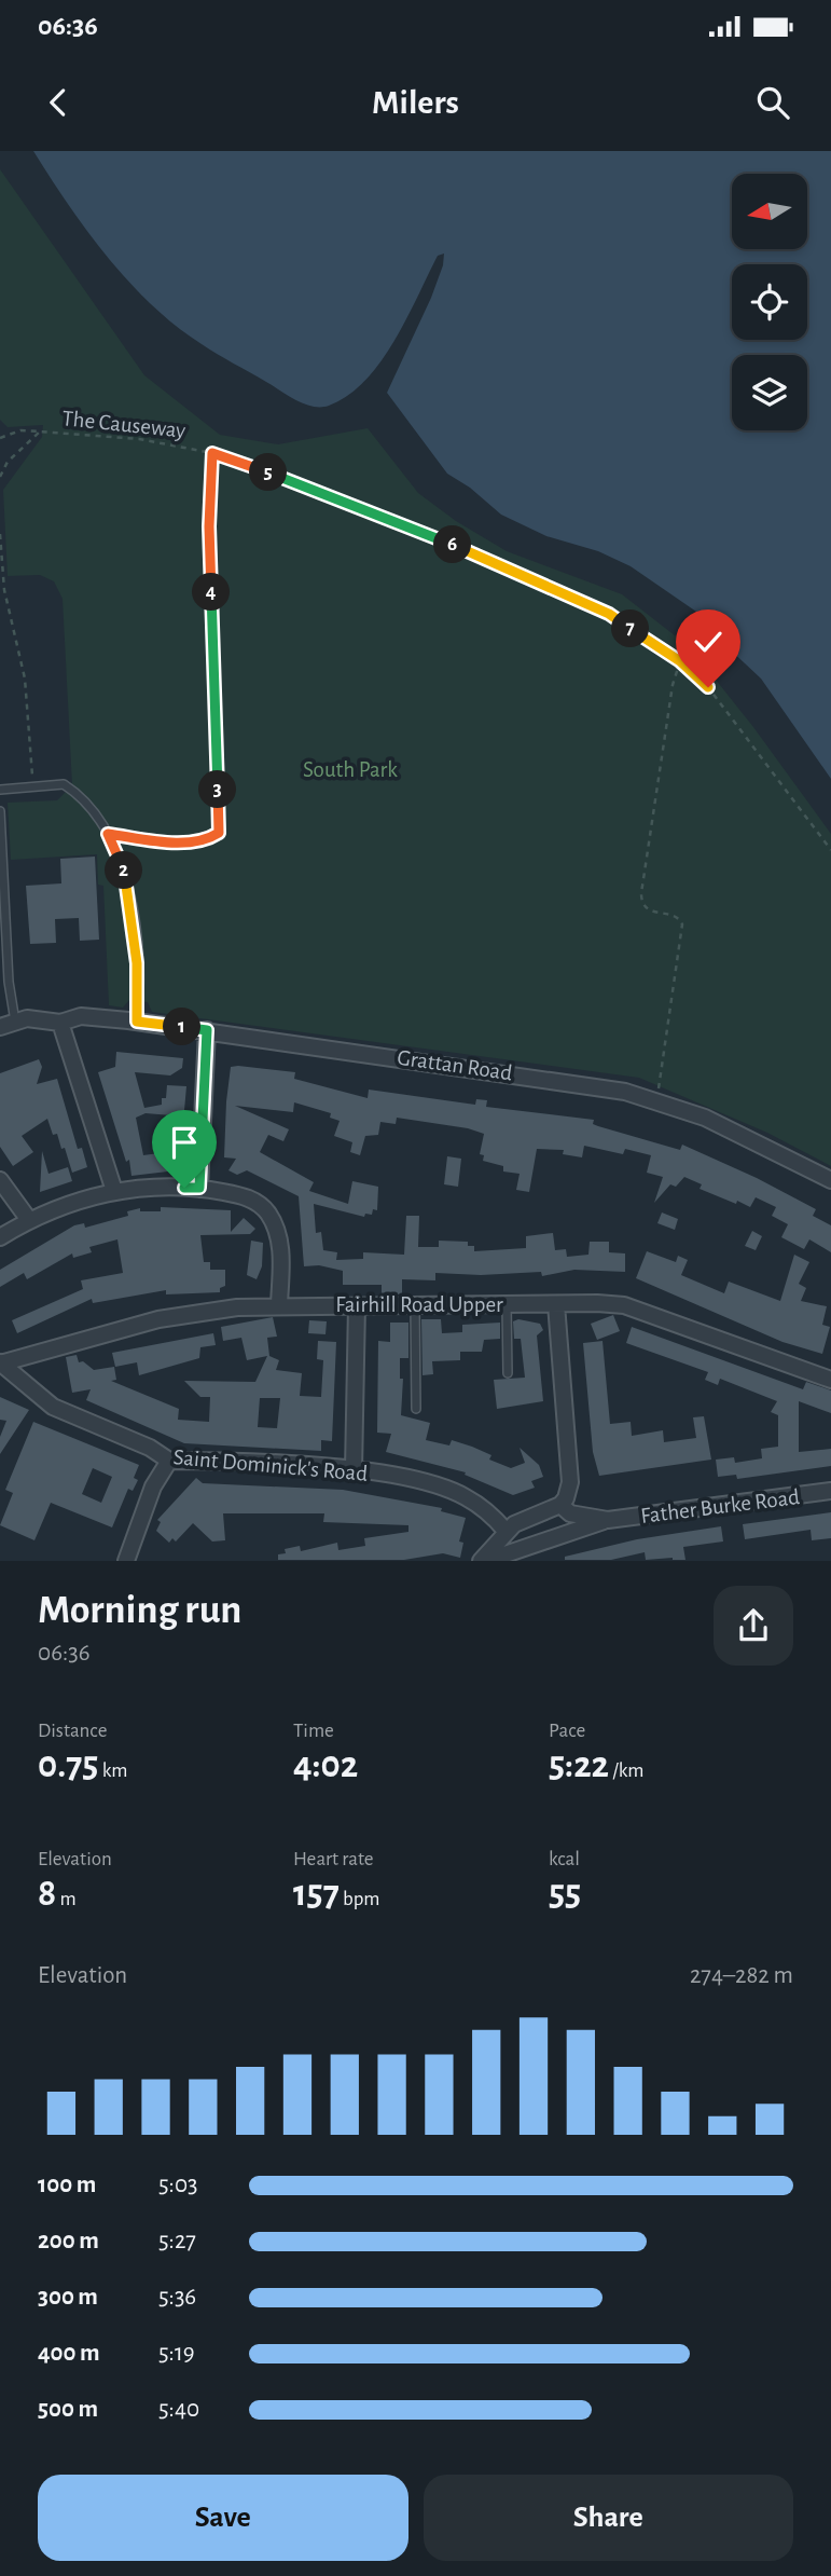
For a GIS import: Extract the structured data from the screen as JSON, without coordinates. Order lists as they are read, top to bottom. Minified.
{"streets":{"street":["Grattan Road","Fairhill Road Upper","Saint Dominick's Road","Father Burke Road"],"path":["The Causeway"]},"crossings":[["Fairhill Road Upper","Saint Dominick's Road"],["Saint Dominick's Road","Father Burke Road"]],"parks":["South Park"],"north":"left","page":{"status":"06:36","header":"Milers","pins":["5","6","4","7","3","2","1"],"heading":["Morning run","06:36"],"stats":[["Distance","0.75 km"],["Time","4:02"],["Pace","5:22 /km"],["Elevation","8 m"],["Heart rate","157 bpm"],["kcal","55"]],"chart":["Elevation","274–282 m"],"list":[{"name":"100 m","note":"5:03"},{"name":"200 m","note":"5:27"},{"name":"300 m","note":"5:36"},{"name":"400 m","note":"5:19"},{"name":"500 m","note":"5:40"}],"buttons":["Save","Share"]}}
